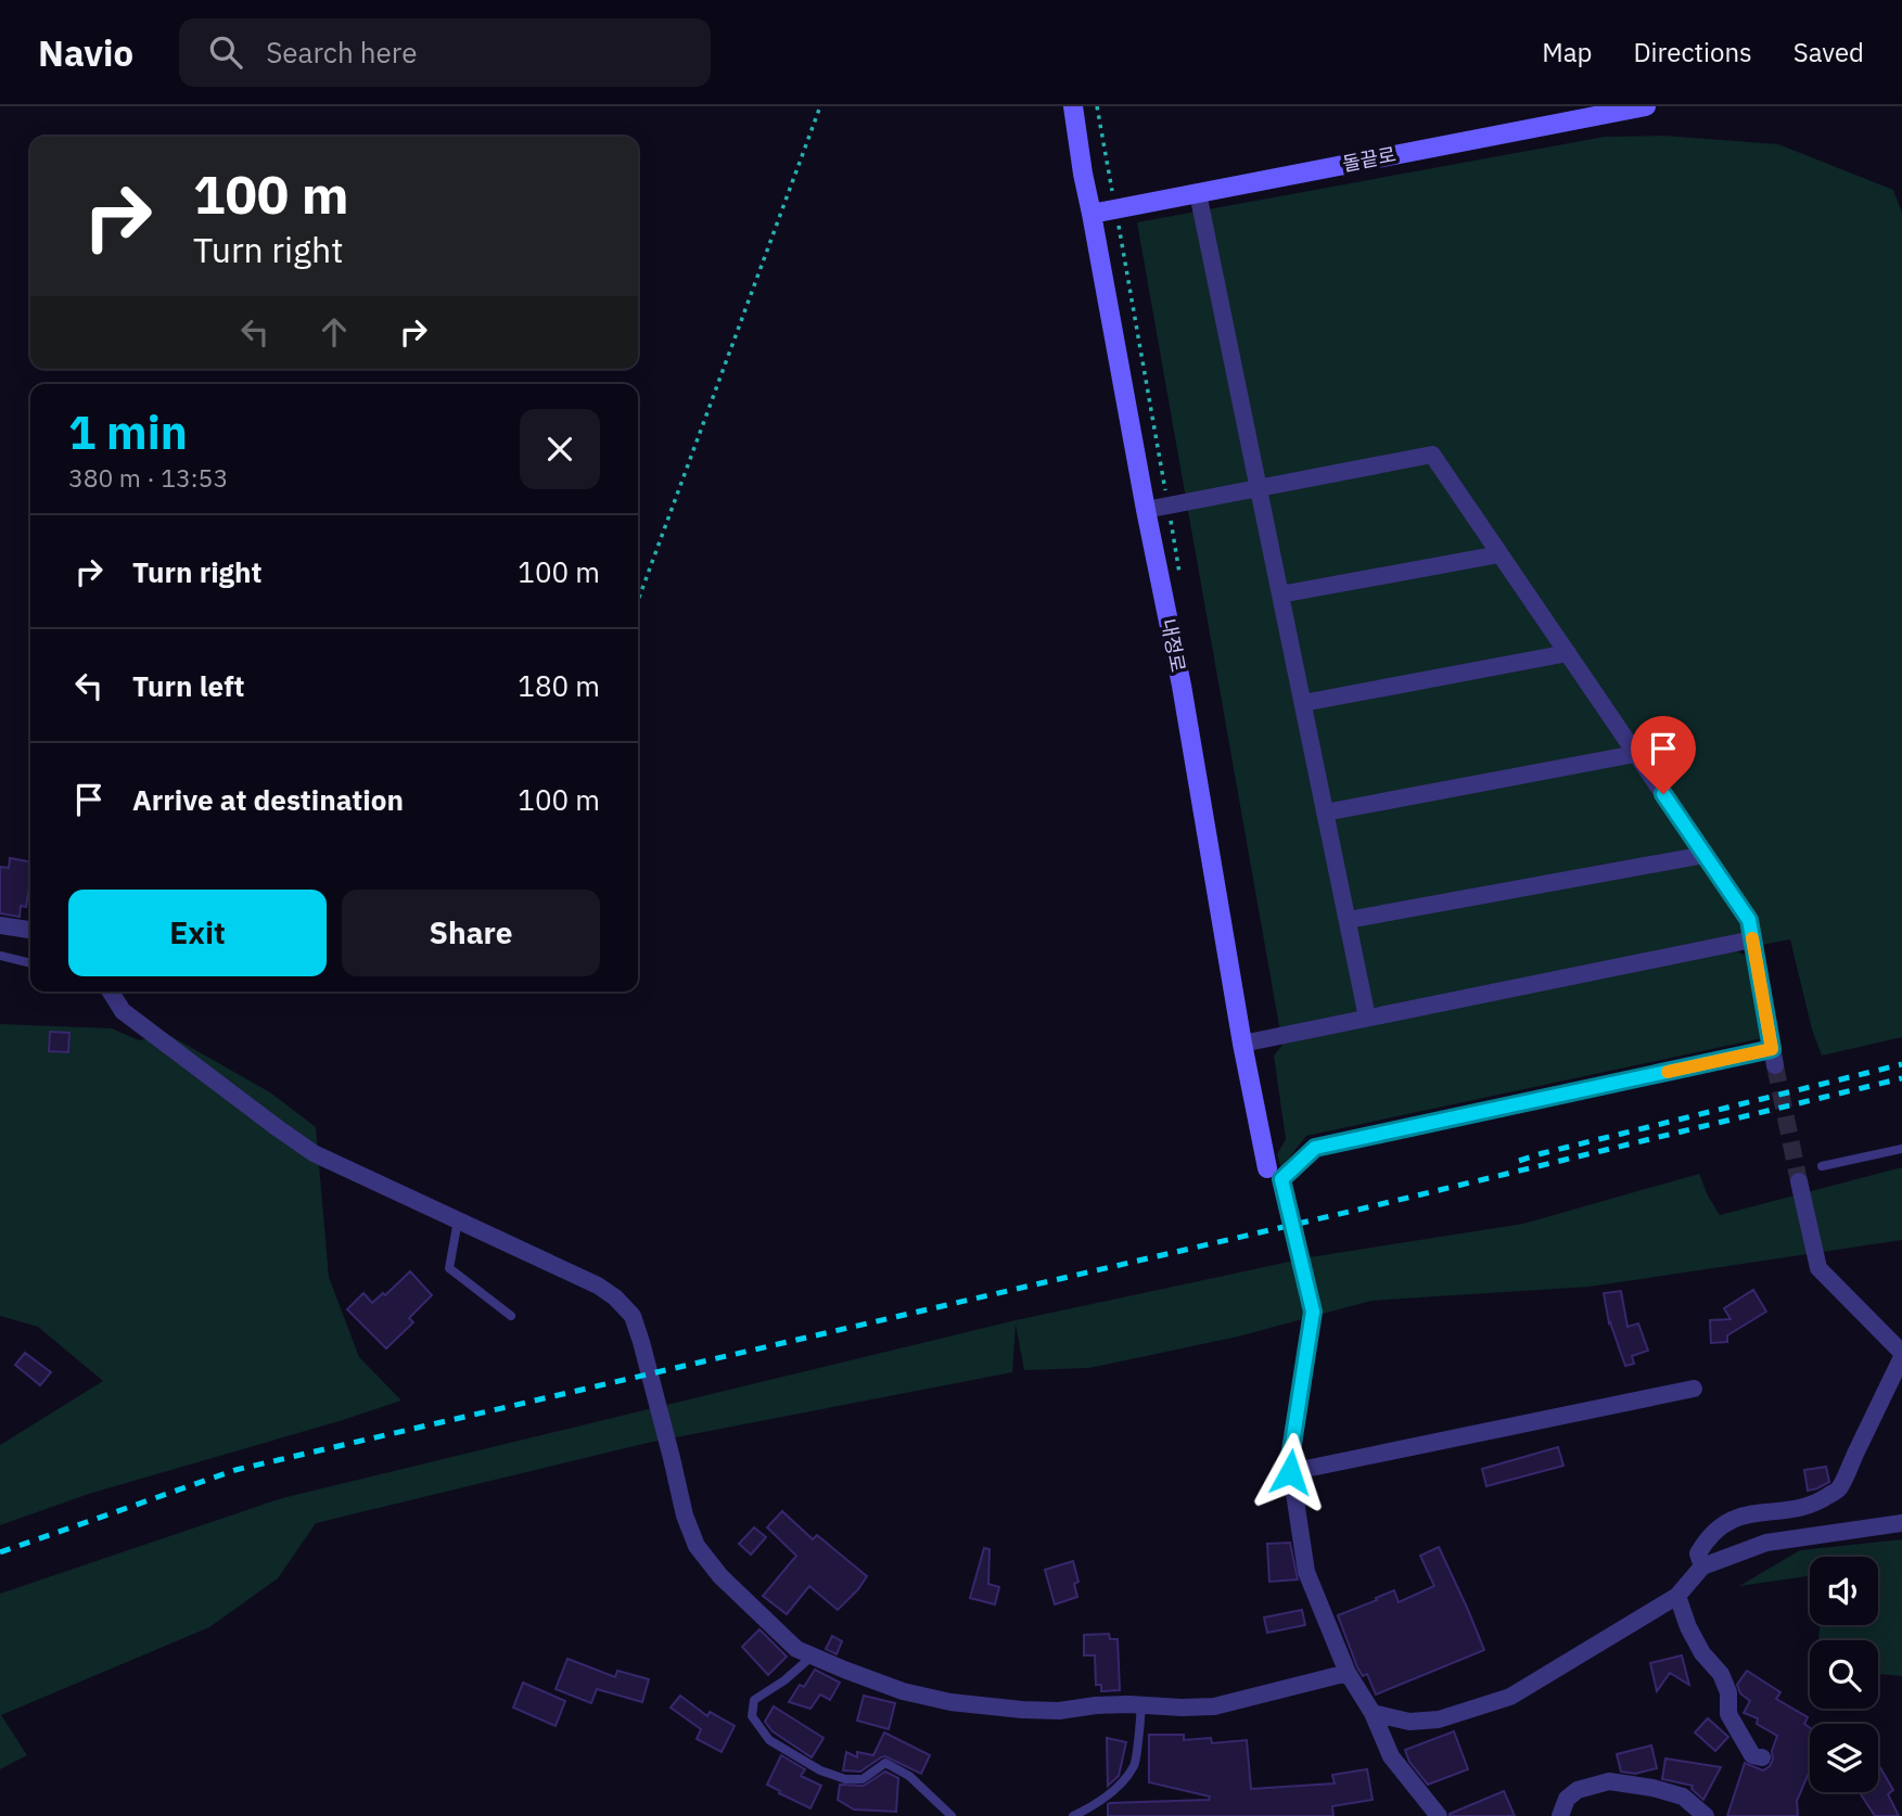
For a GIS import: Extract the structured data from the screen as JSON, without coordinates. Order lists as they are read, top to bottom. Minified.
{"streets":{"street":["돌끝로","내정로"]},"crossings":[["돌끝로","내정로"]],"page":{"header":"Navio","search":"Search here","nav":["Map","Directions","Saved"],"turn":["100 m","Turn right"],"heading":["1 min","380 m · 13:53"],"list":[{"name":"Turn right","value":"100 m"},{"name":"Turn left","value":"180 m"},{"name":"Arrive at destination","value":"100 m"}],"buttons":["Exit","Share"]}}
